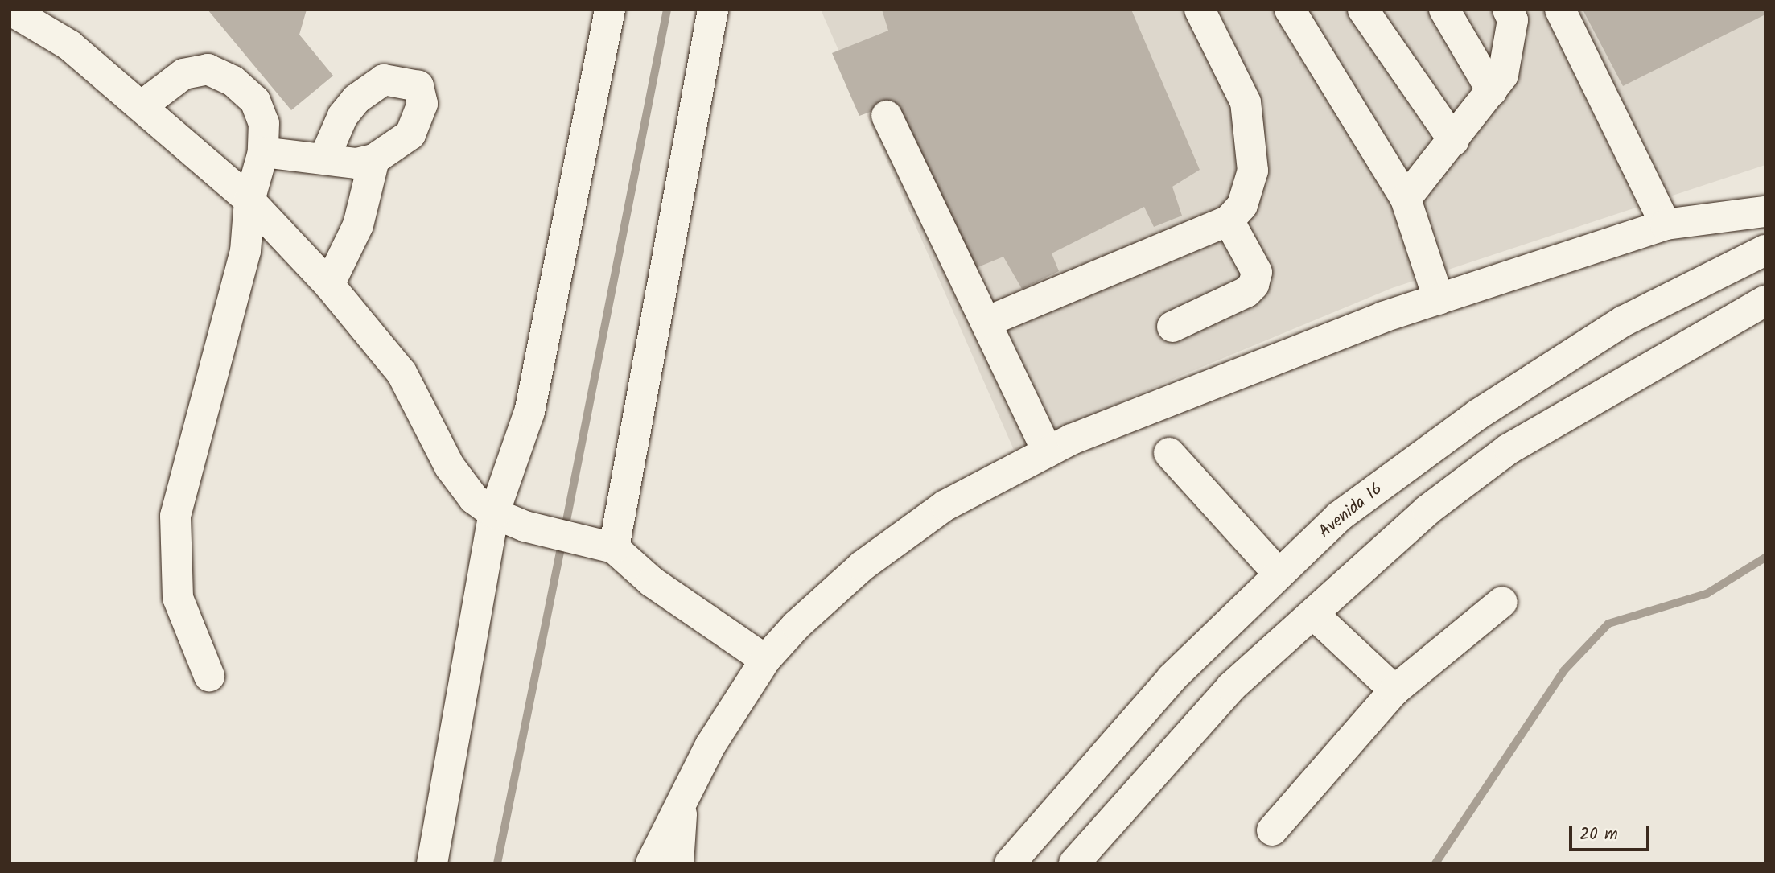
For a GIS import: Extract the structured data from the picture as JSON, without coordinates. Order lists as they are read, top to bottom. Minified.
{"streets":{"main road":["Avenida 16"]},"scale_bar":"20 m"}
